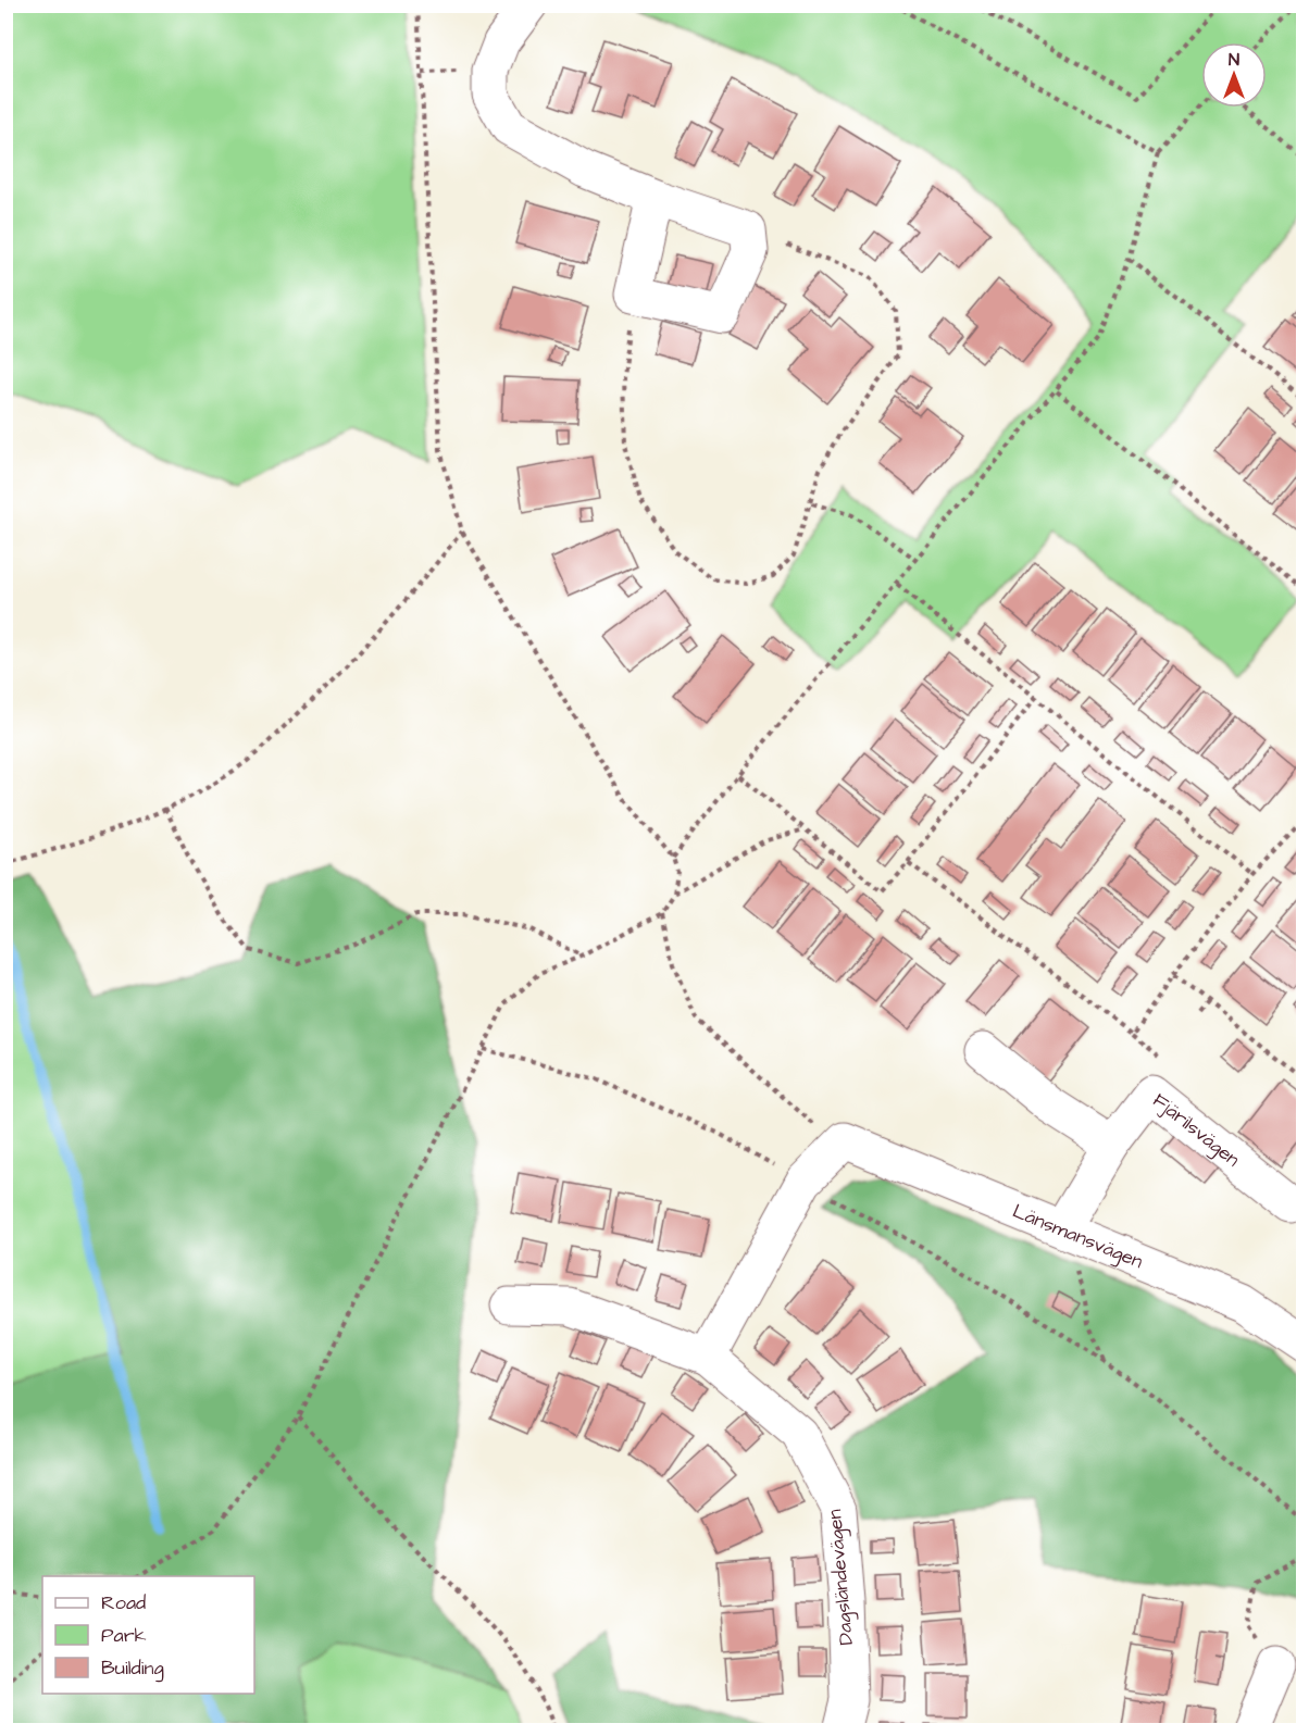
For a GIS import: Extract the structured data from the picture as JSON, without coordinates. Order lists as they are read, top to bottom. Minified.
{"streets":{"street":["Fjärilsvägen","Länsmansvägen","Dagsländevägen"]},"crossings":[["Fjärilsvägen","Länsmansvägen"]],"legend":["Road","Park","Building"],"north":"top"}
